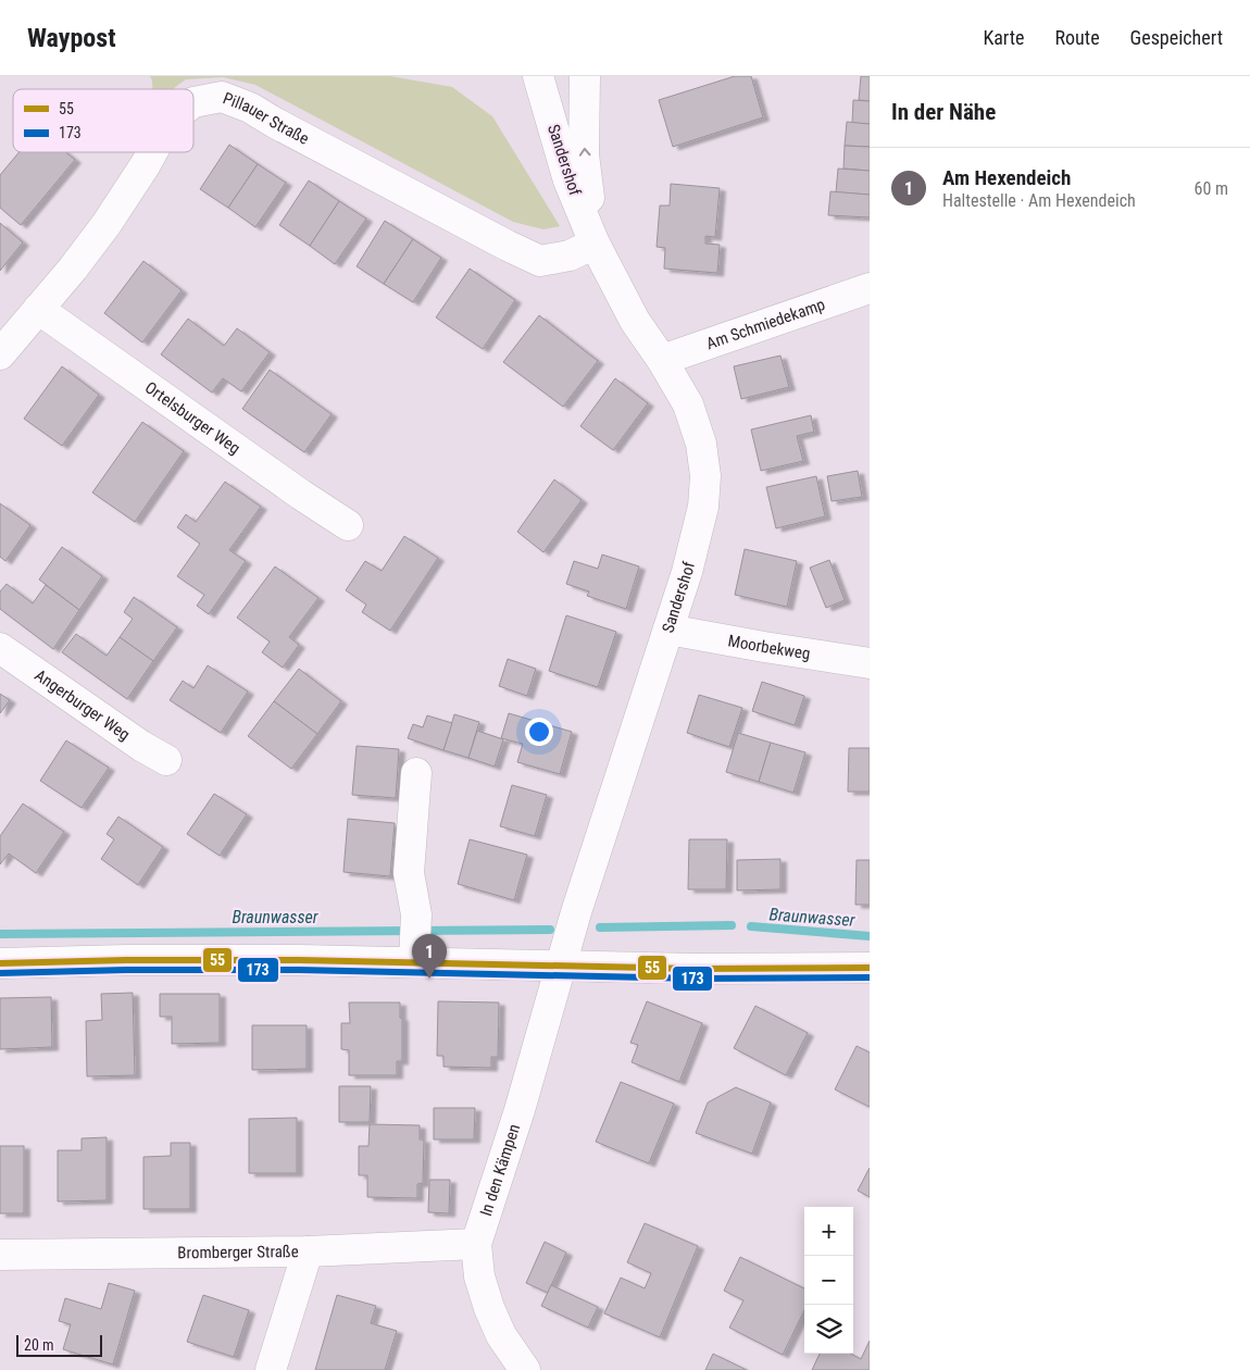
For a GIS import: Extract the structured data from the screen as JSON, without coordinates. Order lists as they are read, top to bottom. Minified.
{"streets":{"street":["Pillauer Straße","Sandershof","Am Schmiedekamp","Ortelsburger Weg","Moorbekweg","Angerburger Weg","In den Kämpen","Bromberger Straße"]},"crossings":[["Pillauer Straße","Sandershof"],["Pillauer Straße","Ortelsburger Weg"],["Sandershof","Am Schmiedekamp"],["Sandershof","Moorbekweg"],["Sandershof","In den Kämpen"],["In den Kämpen","Bromberger Straße"]],"water":["Braunwasser"],"lines":["transit line 55","transit line 173"],"legend":["55","173"],"scale_bar":"20 m","page":{"header":"Waypost","nav":["Karte","Route","Gespeichert"],"heading":"In der Nähe","list":[{"mark":"1","name":"Am Hexendeich","note":"Haltestelle · Am Hexendeich","value":"60 m"}],"pins":"1","map_buttons":["+","−"],"scale":"20 m"}}
